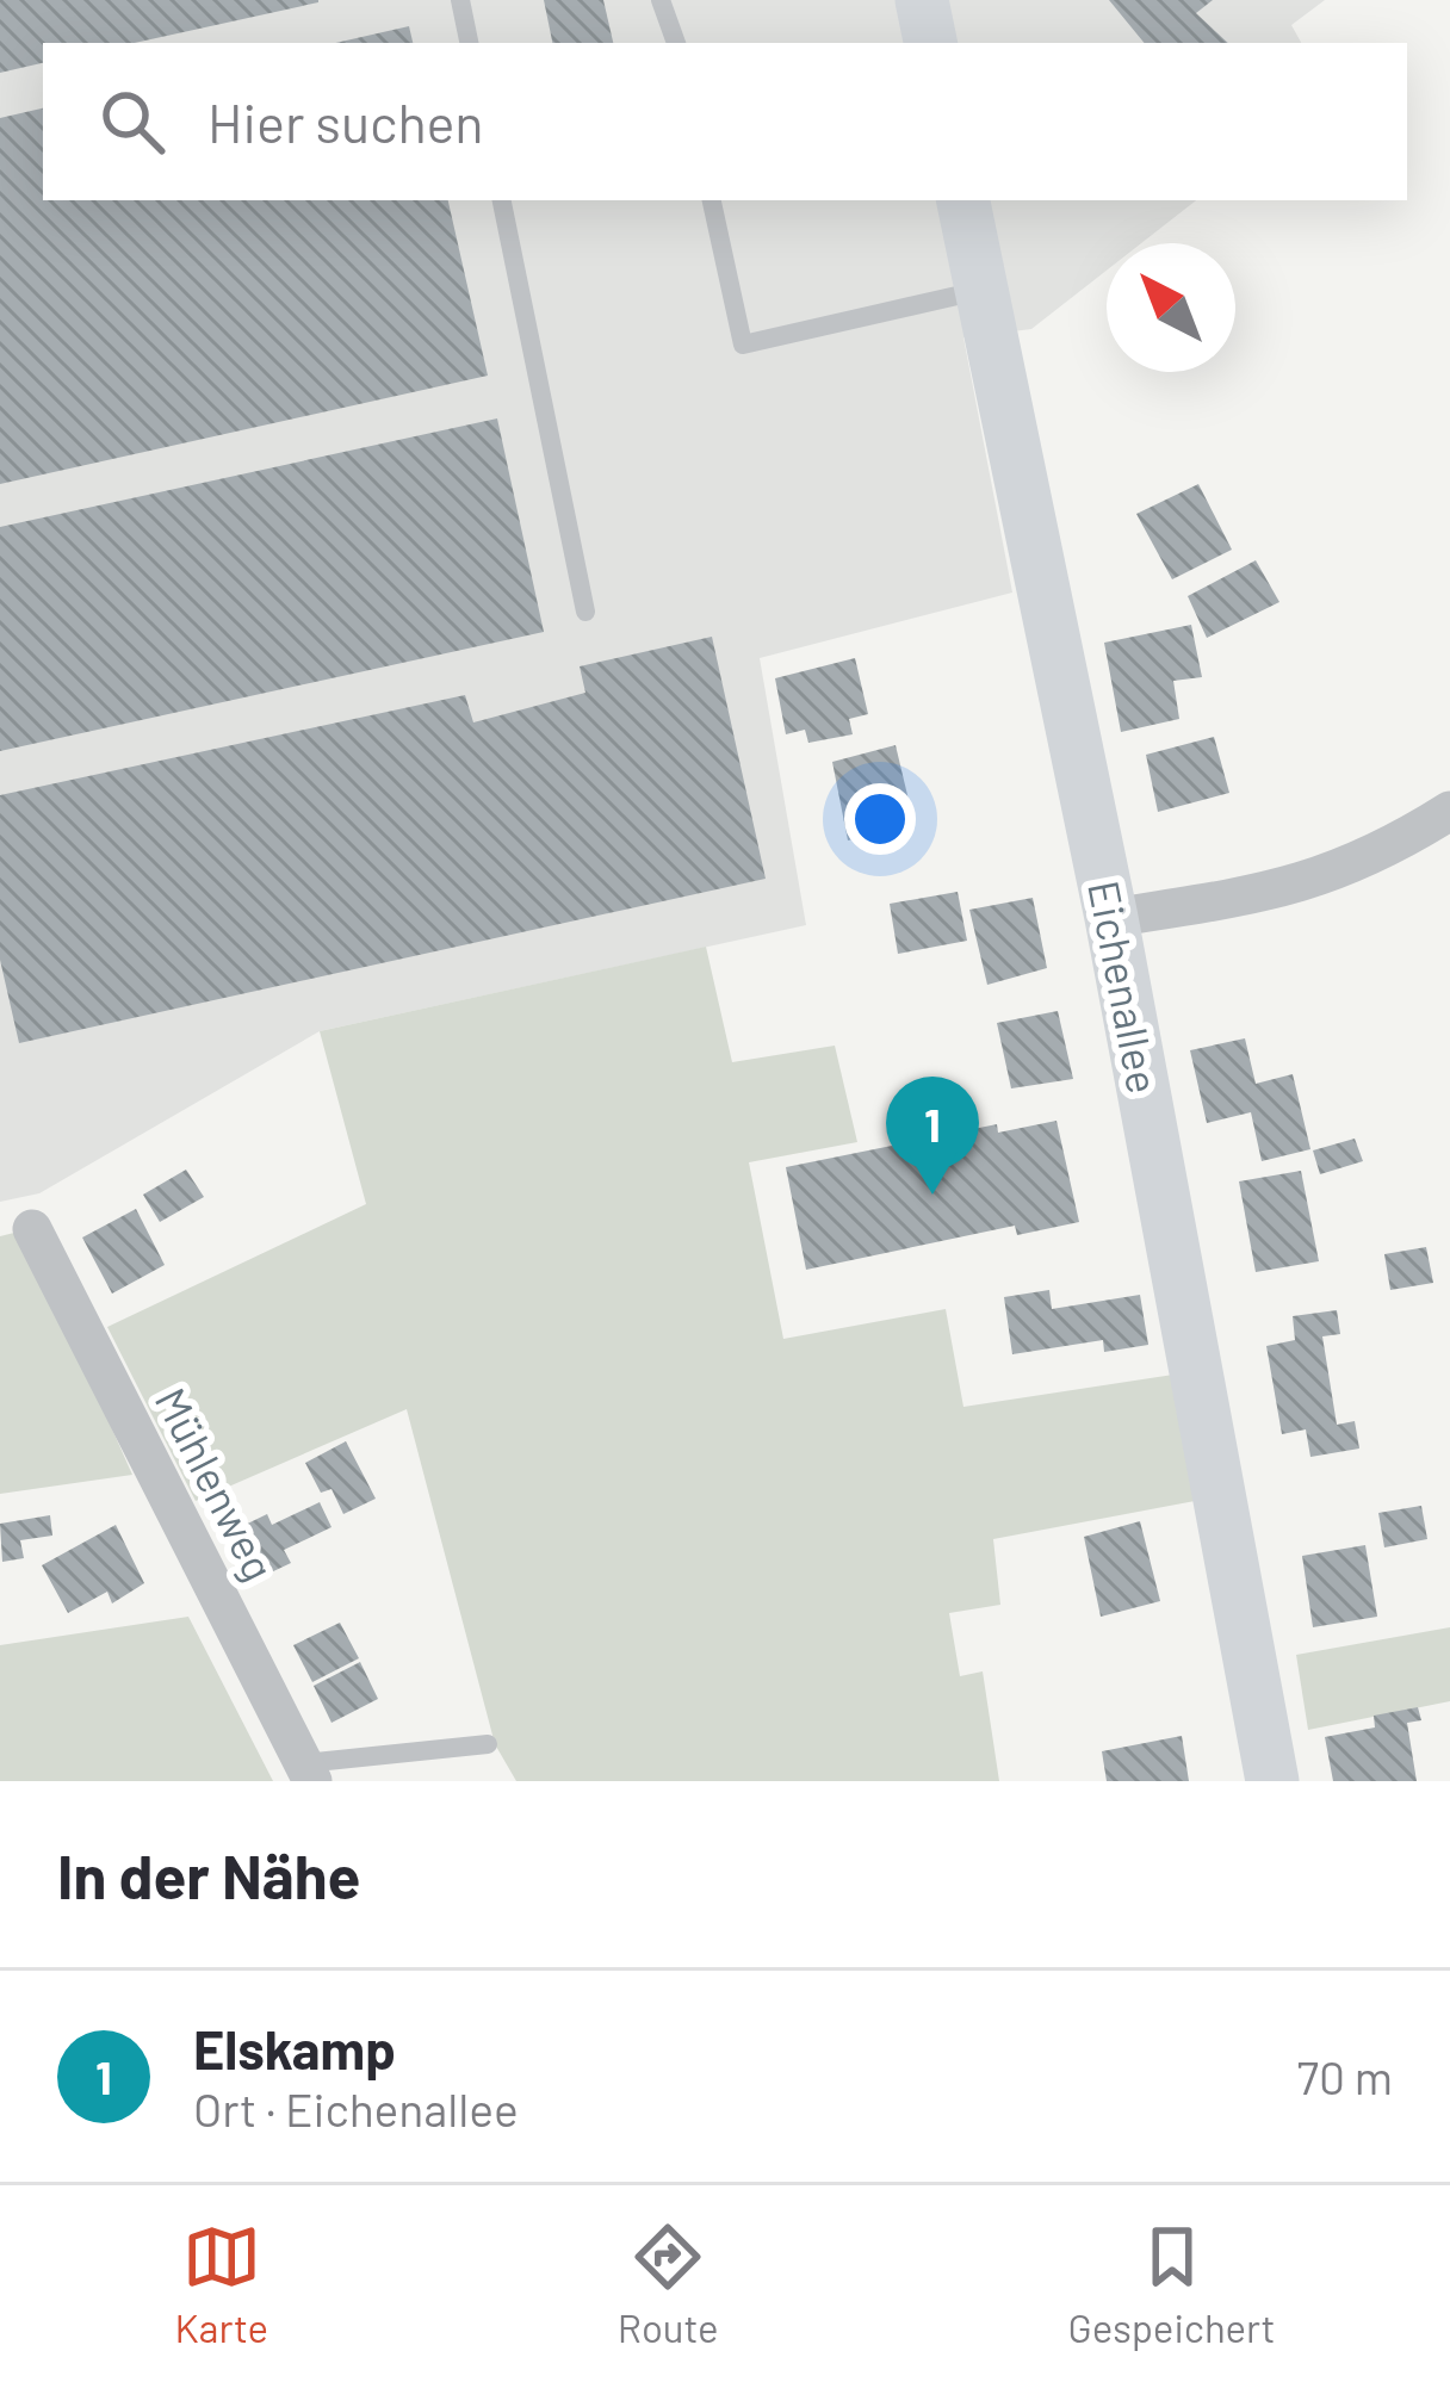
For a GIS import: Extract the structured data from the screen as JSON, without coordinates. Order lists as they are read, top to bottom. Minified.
{"streets":{"street":["Eichenallee","Mühlenweg"]},"north":"top left","page":{"search":"Hier suchen","pins":"1","heading":"In der Nähe","list":[{"mark":"1","name":"Elskamp","note":"Ort · Eichenallee","value":"70 m"}],"nav":["Karte","Route","Gespeichert"]}}
